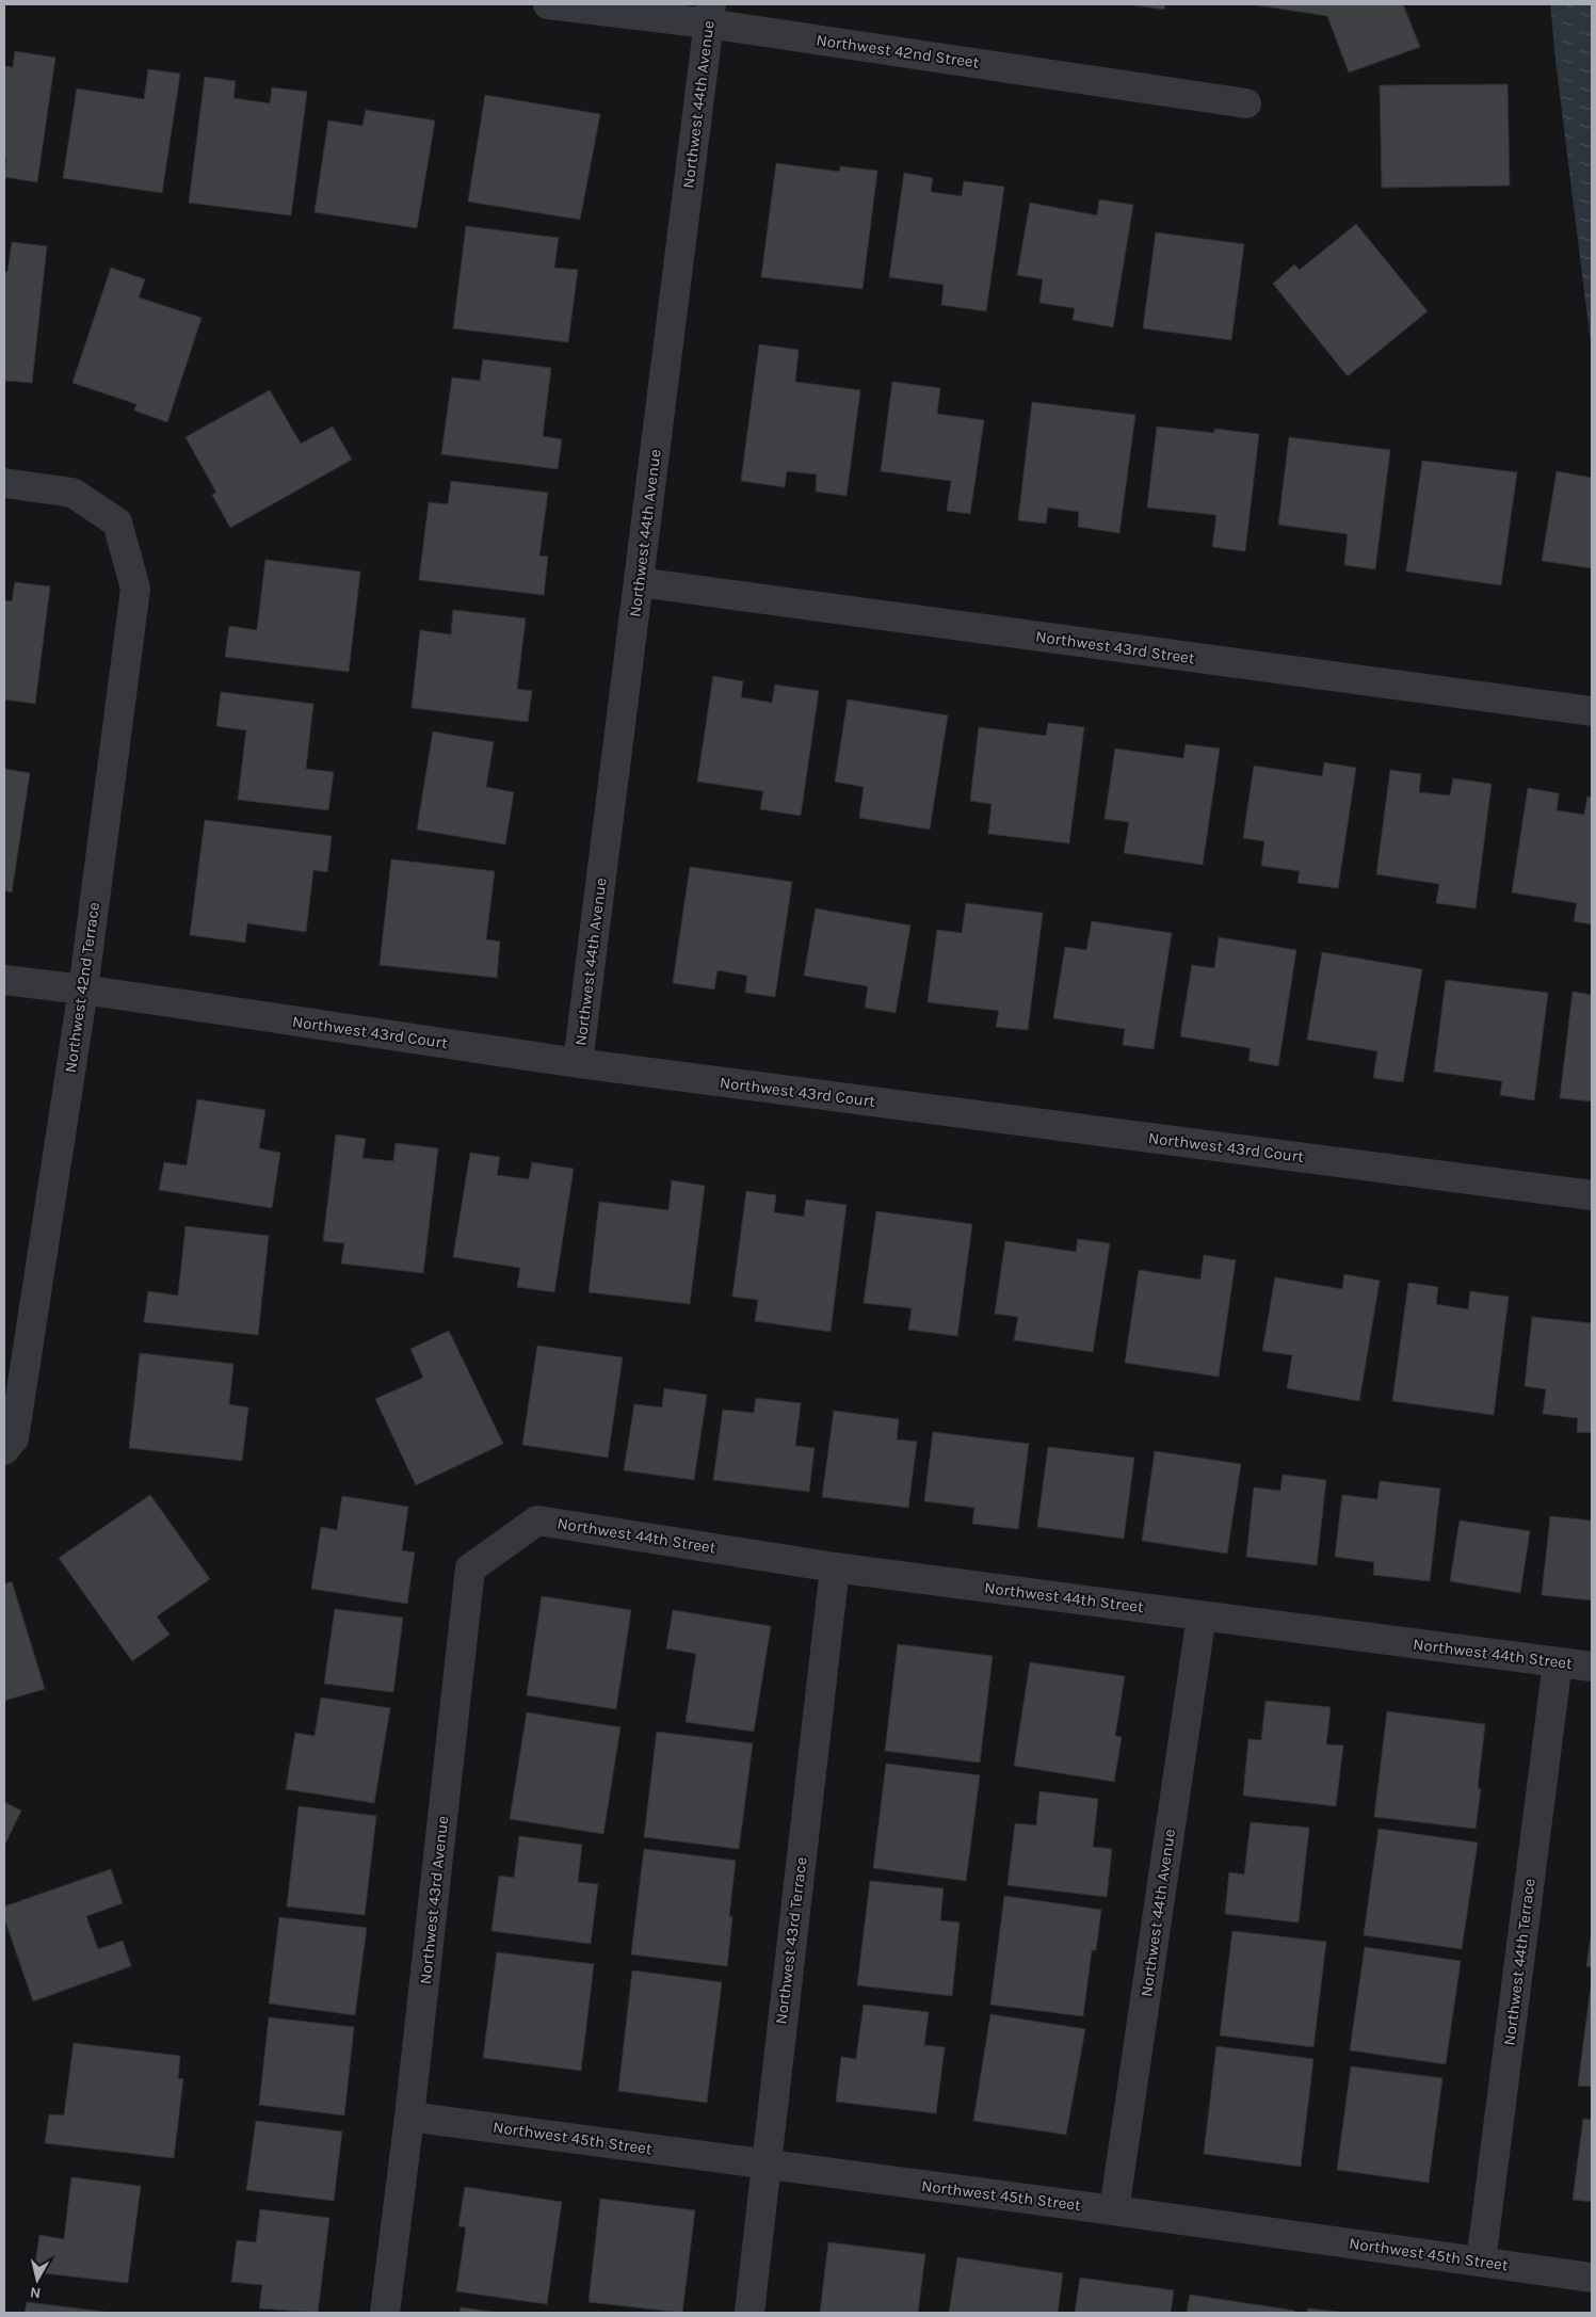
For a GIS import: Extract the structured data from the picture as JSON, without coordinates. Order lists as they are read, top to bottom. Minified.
{"streets":{"street":["Northwest 42nd Street","Northwest 44th Avenue","Northwest 43rd Street","Northwest 42nd Terrace","Northwest 43rd Court","Northwest 44th Street","Northwest 43rd Avenue","Northwest 43rd Terrace","Northwest 44th Terrace","Northwest 45th Street"]},"crossings":[["Northwest 42nd Street","Northwest 44th Avenue"],["Northwest 44th Avenue","Northwest 43rd Street"],["Northwest 44th Avenue","Northwest 43rd Court"],["Northwest 44th Avenue","Northwest 44th Street"],["Northwest 44th Avenue","Northwest 45th Street"],["Northwest 42nd Terrace","Northwest 43rd Court"],["Northwest 44th Street","Northwest 43rd Avenue"],["Northwest 44th Street","Northwest 43rd Terrace"],["Northwest 44th Street","Northwest 44th Terrace"],["Northwest 43rd Avenue","Northwest 45th Street"],["Northwest 43rd Terrace","Northwest 45th Street"],["Northwest 44th Terrace","Northwest 45th Street"]],"north":"bottom"}
